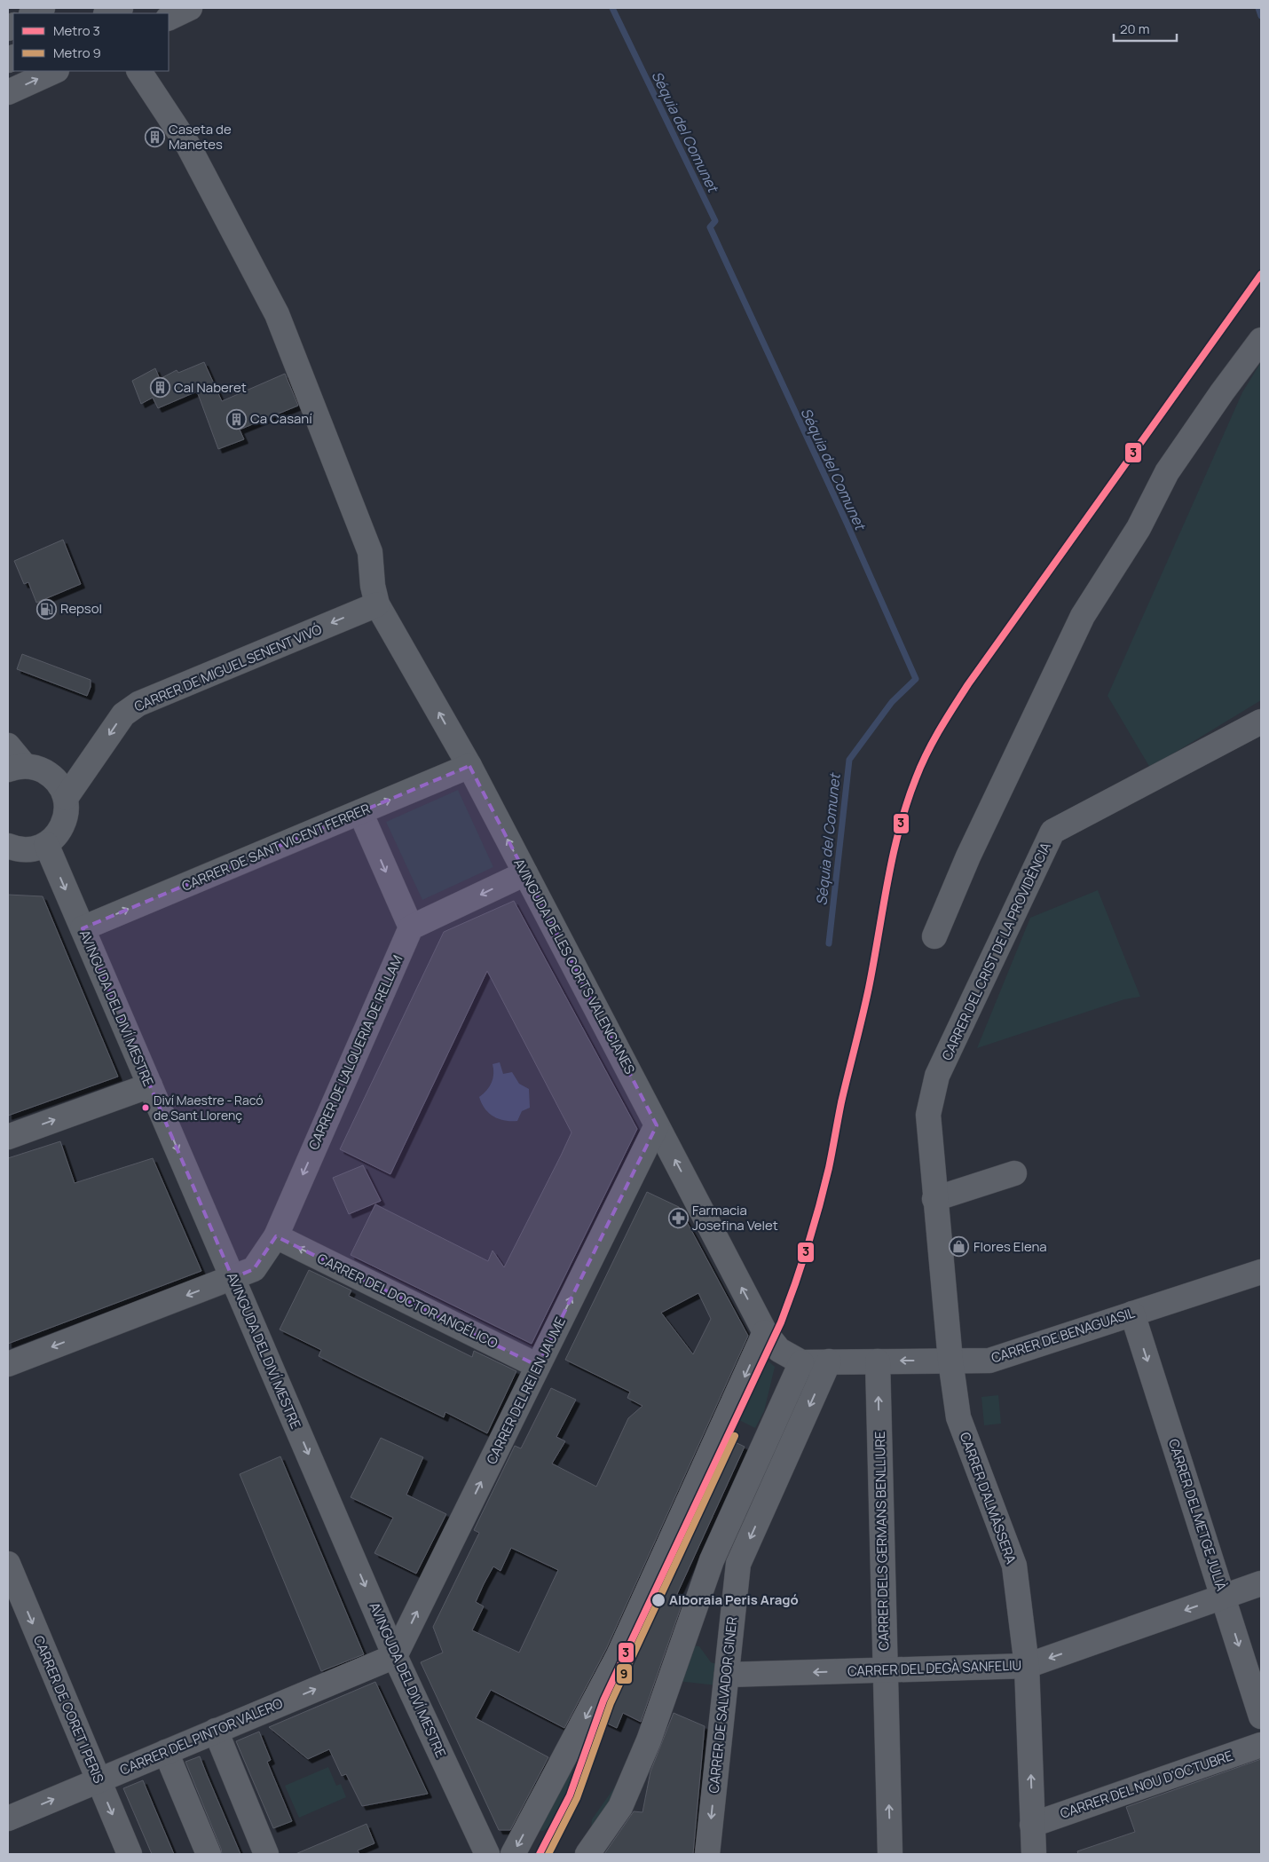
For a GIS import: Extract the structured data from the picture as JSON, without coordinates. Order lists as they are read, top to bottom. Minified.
{"streets":{"street":["CARRER DE MIGUEL SENENT VIVÓ","CARRER DE SANT VICENT FERRER","CARRER DEL CRIST DE LA PROVIDÈNCIA","AVINGUDA DE LES CORTS VALENCIANES","AVINGUDA DEL DIVÍ MESTRE","CARRER DE L'ALQUERIA DE RELLAM","CARRER DEL DOCTOR ANGÉLICO","CARRER DE BENAGUASIL","CARRER DEL REI EN JAUME","CARRER D'ALMÀSSERA","CARRER DEL METGE JULIÀ","CARRER DELS GERMANS BENLLIURE","CARRER DEL DEGÀ SANFELIU","CARRER DE SALVADOR GINER","CARRER DE CORET I PERIS","CARRER DEL PINTOR VALERO","CARRER DEL NOU D'OCTUBRE"]},"crossings":[["CARRER DE MIGUEL SENENT VIVÓ","AVINGUDA DE LES CORTS VALENCIANES"],["CARRER DE SANT VICENT FERRER","AVINGUDA DE LES CORTS VALENCIANES"],["CARRER DE SANT VICENT FERRER","AVINGUDA DEL DIVÍ MESTRE"],["CARRER DEL CRIST DE LA PROVIDÈNCIA","CARRER D'ALMÀSSERA"],["AVINGUDA DE LES CORTS VALENCIANES","CARRER DEL REI EN JAUME"],["AVINGUDA DEL DIVÍ MESTRE","CARRER DE L'ALQUERIA DE RELLAM"],["AVINGUDA DEL DIVÍ MESTRE","CARRER DEL REI EN JAUME"],["AVINGUDA DEL DIVÍ MESTRE","CARRER DEL PINTOR VALERO"],["CARRER DE L'ALQUERIA DE RELLAM","CARRER DEL DOCTOR ANGÉLICO"],["CARRER DEL DOCTOR ANGÉLICO","CARRER DEL REI EN JAUME"],["CARRER DE BENAGUASIL","CARRER D'ALMÀSSERA"],["CARRER DE BENAGUASIL","CARRER DEL METGE JULIÀ"],["CARRER DE BENAGUASIL","CARRER DELS GERMANS BENLLIURE"],["CARRER DE BENAGUASIL","CARRER DE SALVADOR GINER"],["CARRER DEL REI EN JAUME","CARRER DEL PINTOR VALERO"],["CARRER D'ALMÀSSERA","CARRER DEL DEGÀ SANFELIU"],["CARRER D'ALMÀSSERA","CARRER DEL NOU D'OCTUBRE"],["CARRER DEL METGE JULIÀ","CARRER DEL DEGÀ SANFELIU"],["CARRER DELS GERMANS BENLLIURE","CARRER DEL DEGÀ SANFELIU"],["CARRER DEL DEGÀ SANFELIU","CARRER DE SALVADOR GINER"],["CARRER DE CORET I PERIS","CARRER DEL PINTOR VALERO"]],"one_way":["CARRER DE MIGUEL SENENT VIVÓ","CARRER DE SANT VICENT FERRER","AVINGUDA DE LES CORTS VALENCIANES","AVINGUDA DEL DIVÍ MESTRE","CARRER DE L'ALQUERIA DE RELLAM","CARRER DEL DOCTOR ANGÉLICO","CARRER DEL METGE JULIÀ","CARRER DEL DEGÀ SANFELIU","CARRER DEL PINTOR VALERO"],"water":["Séquia del Comunet"],"places":{"building":["Caseta de Manetes","Cal Naberet","Ca Casaní"],"fuel station":["Repsol"],"other":["Diví Maestre - Racó de Sant Llorenç","Alboraia Peris Aragó"],"pharmacy":["Farmacia Josefina Velet"],"shop":["Flores Elena"]},"lines":["metro line 3","metro line 9"],"legend":["Metro 3","Metro 9"],"scale_bar":"20 m"}
